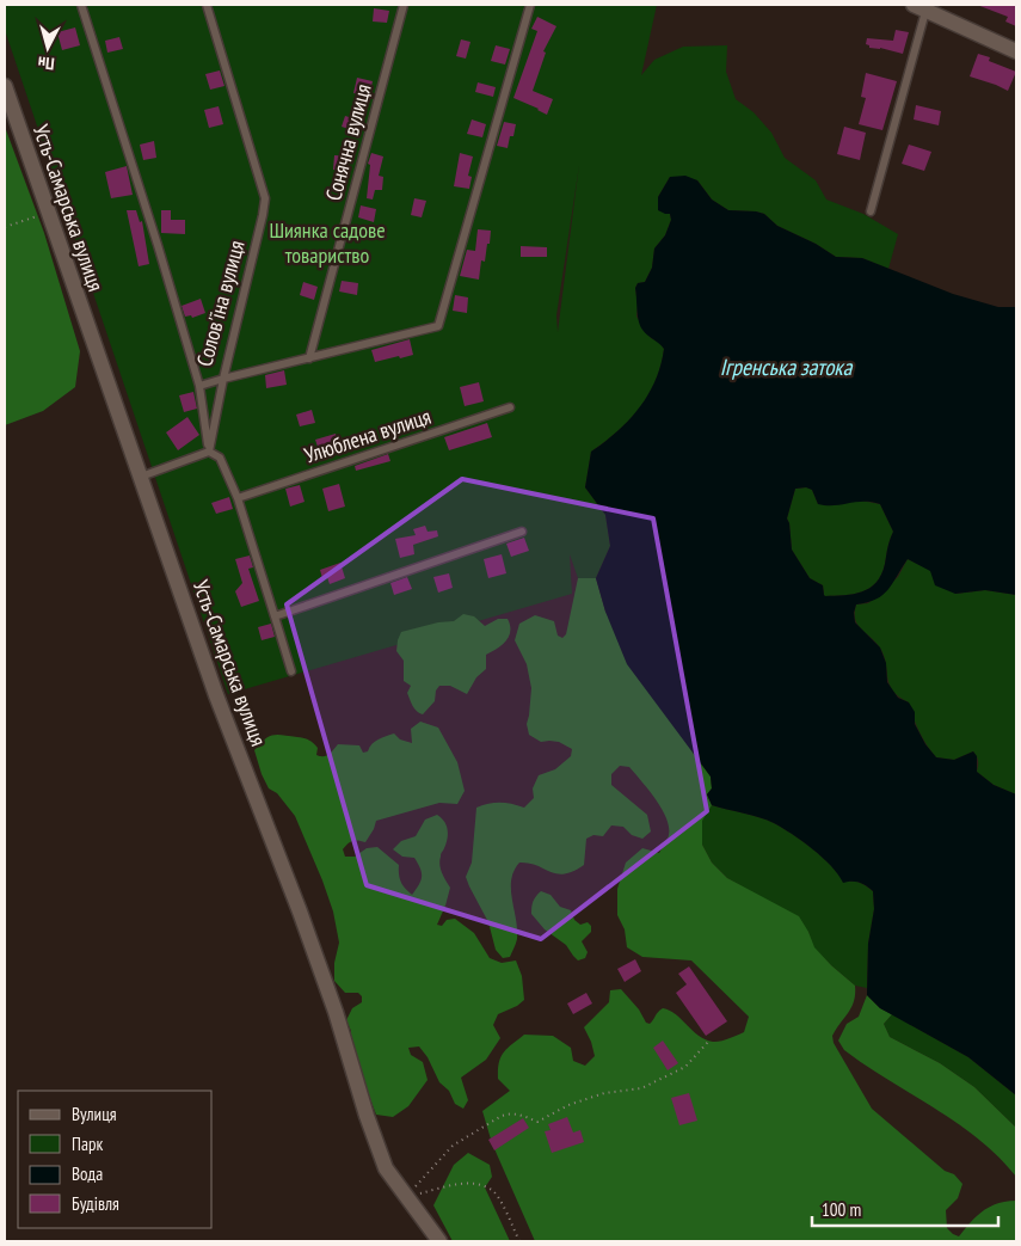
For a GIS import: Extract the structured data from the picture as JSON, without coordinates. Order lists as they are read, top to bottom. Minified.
{"streets":{"street":["Усть-Самарська вулиця"],"lane":["Сонячна вулиця","Солов'їна вулиця","Улюблена вулиця"]},"water":["Ігренська затока"],"parks":["Шиянка садове товариство"],"legend":["Вулиця","Парк","Вода","Будівля"],"scale_bar":"100 m","north":"bottom"}
